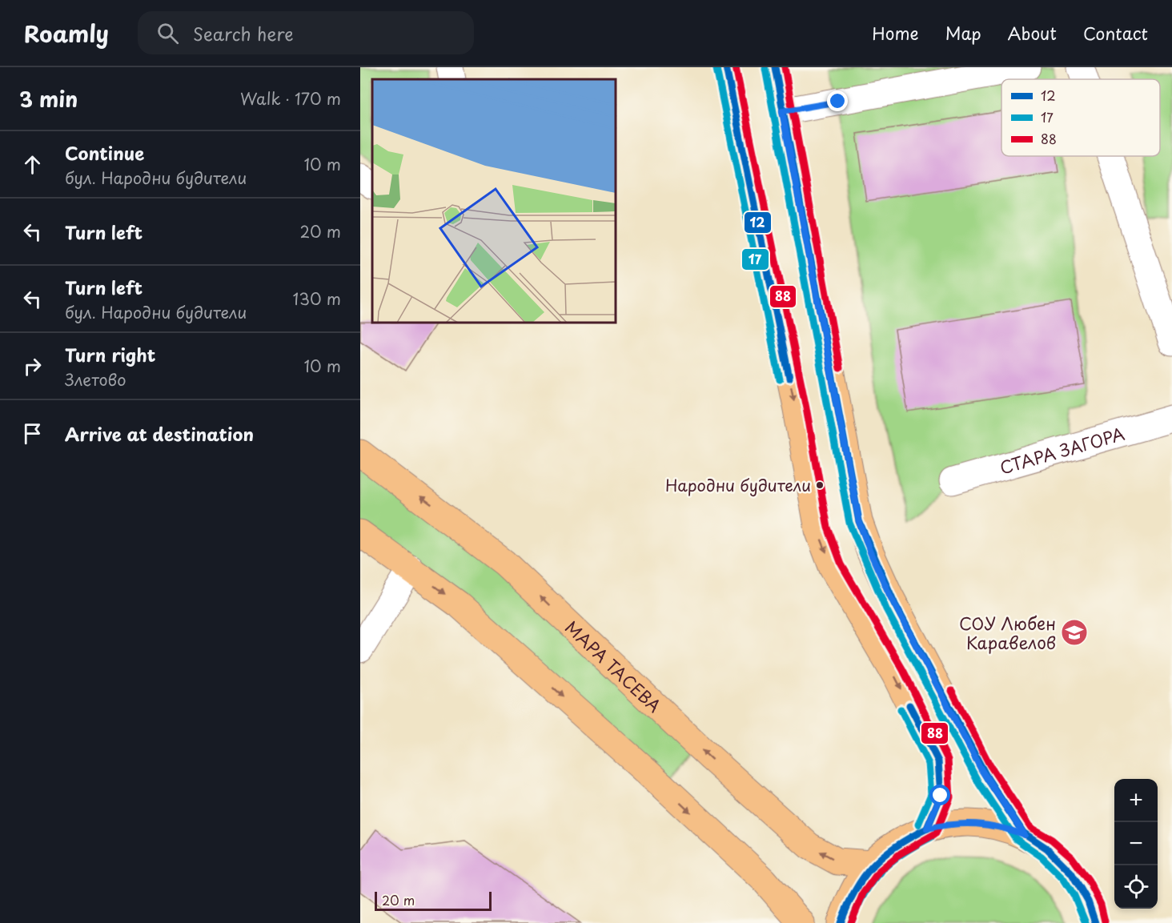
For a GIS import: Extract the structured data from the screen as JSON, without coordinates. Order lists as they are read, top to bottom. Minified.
{"streets":{"main road":["МАРА ТАСЕВА"],"street":["СТАРА ЗАГОРА"]},"places":{"other":["Народни будители"],"school or university":["СОУ Любен Каравелов"]},"lines":["transit line 12","transit line 88","transit line 17"],"legend":["12","17","88"],"scale_bar":"20 m","page":{"header":"Roamly","search":"Search here","nav":["Home","Map","About","Contact"],"heading":["3 min","Walk · 170 m"],"list":[["Continue","бул. Народни будители","10 m"],["Turn left","20 m"],["Turn left","бул. Народни будители","130 m"],["Turn right","Злетово","10 m"],"Arrive at destination"],"map_buttons":["+","−"],"scale":"20 m"}}
